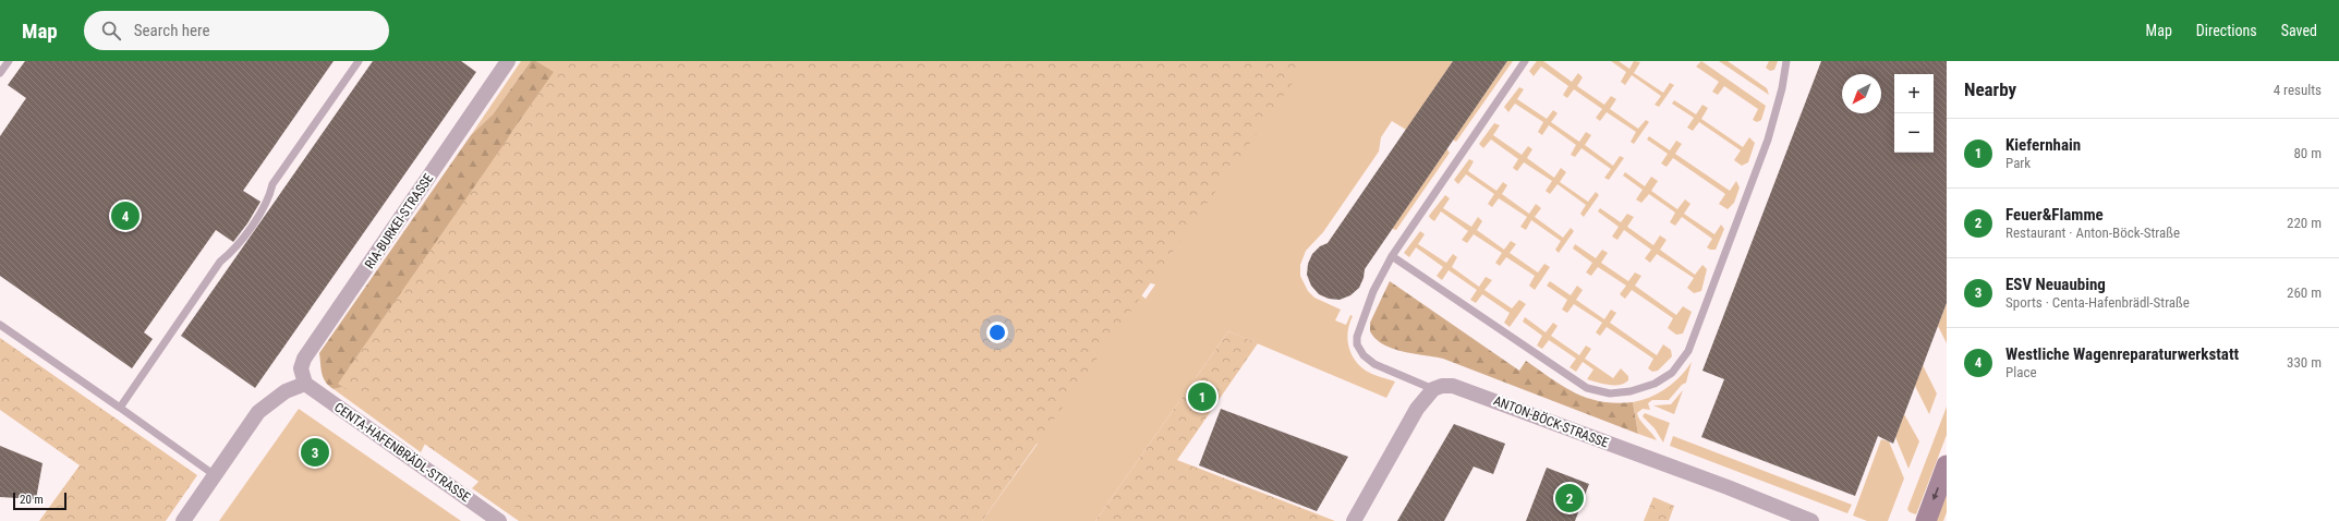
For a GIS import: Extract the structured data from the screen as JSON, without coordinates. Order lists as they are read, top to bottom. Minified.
{"streets":{"street":["RIA-BURKEI-STRASSE","ANTON-BÖCK-STRASSE","CENTA-HAFENBRÄDL-STRASSE"]},"crossings":[["RIA-BURKEI-STRASSE","CENTA-HAFENBRÄDL-STRASSE"]],"scale_bar":"20 m","north":"bottom left","page":{"header":"Map","search":"Search here","nav":["Map","Directions","Saved"],"heading":["Nearby","4 results"],"map_buttons":["+","−"],"list":[{"mark":"1","name":"Kiefernhain","note":"Park","value":"80 m"},{"mark":"2","name":"Feuer&Flamme","note":"Restaurant · Anton-Böck-Straße","value":"220 m"},{"mark":"3","name":"ESV Neuaubing","note":"Sports · Centa-Hafenbrädl-Straße","value":"260 m"},{"mark":"4","name":"Westliche Wagenreparaturwerkstatt","note":"Place","value":"330 m"}],"pins":["4","1","3","2"],"scale":"20 m"}}
